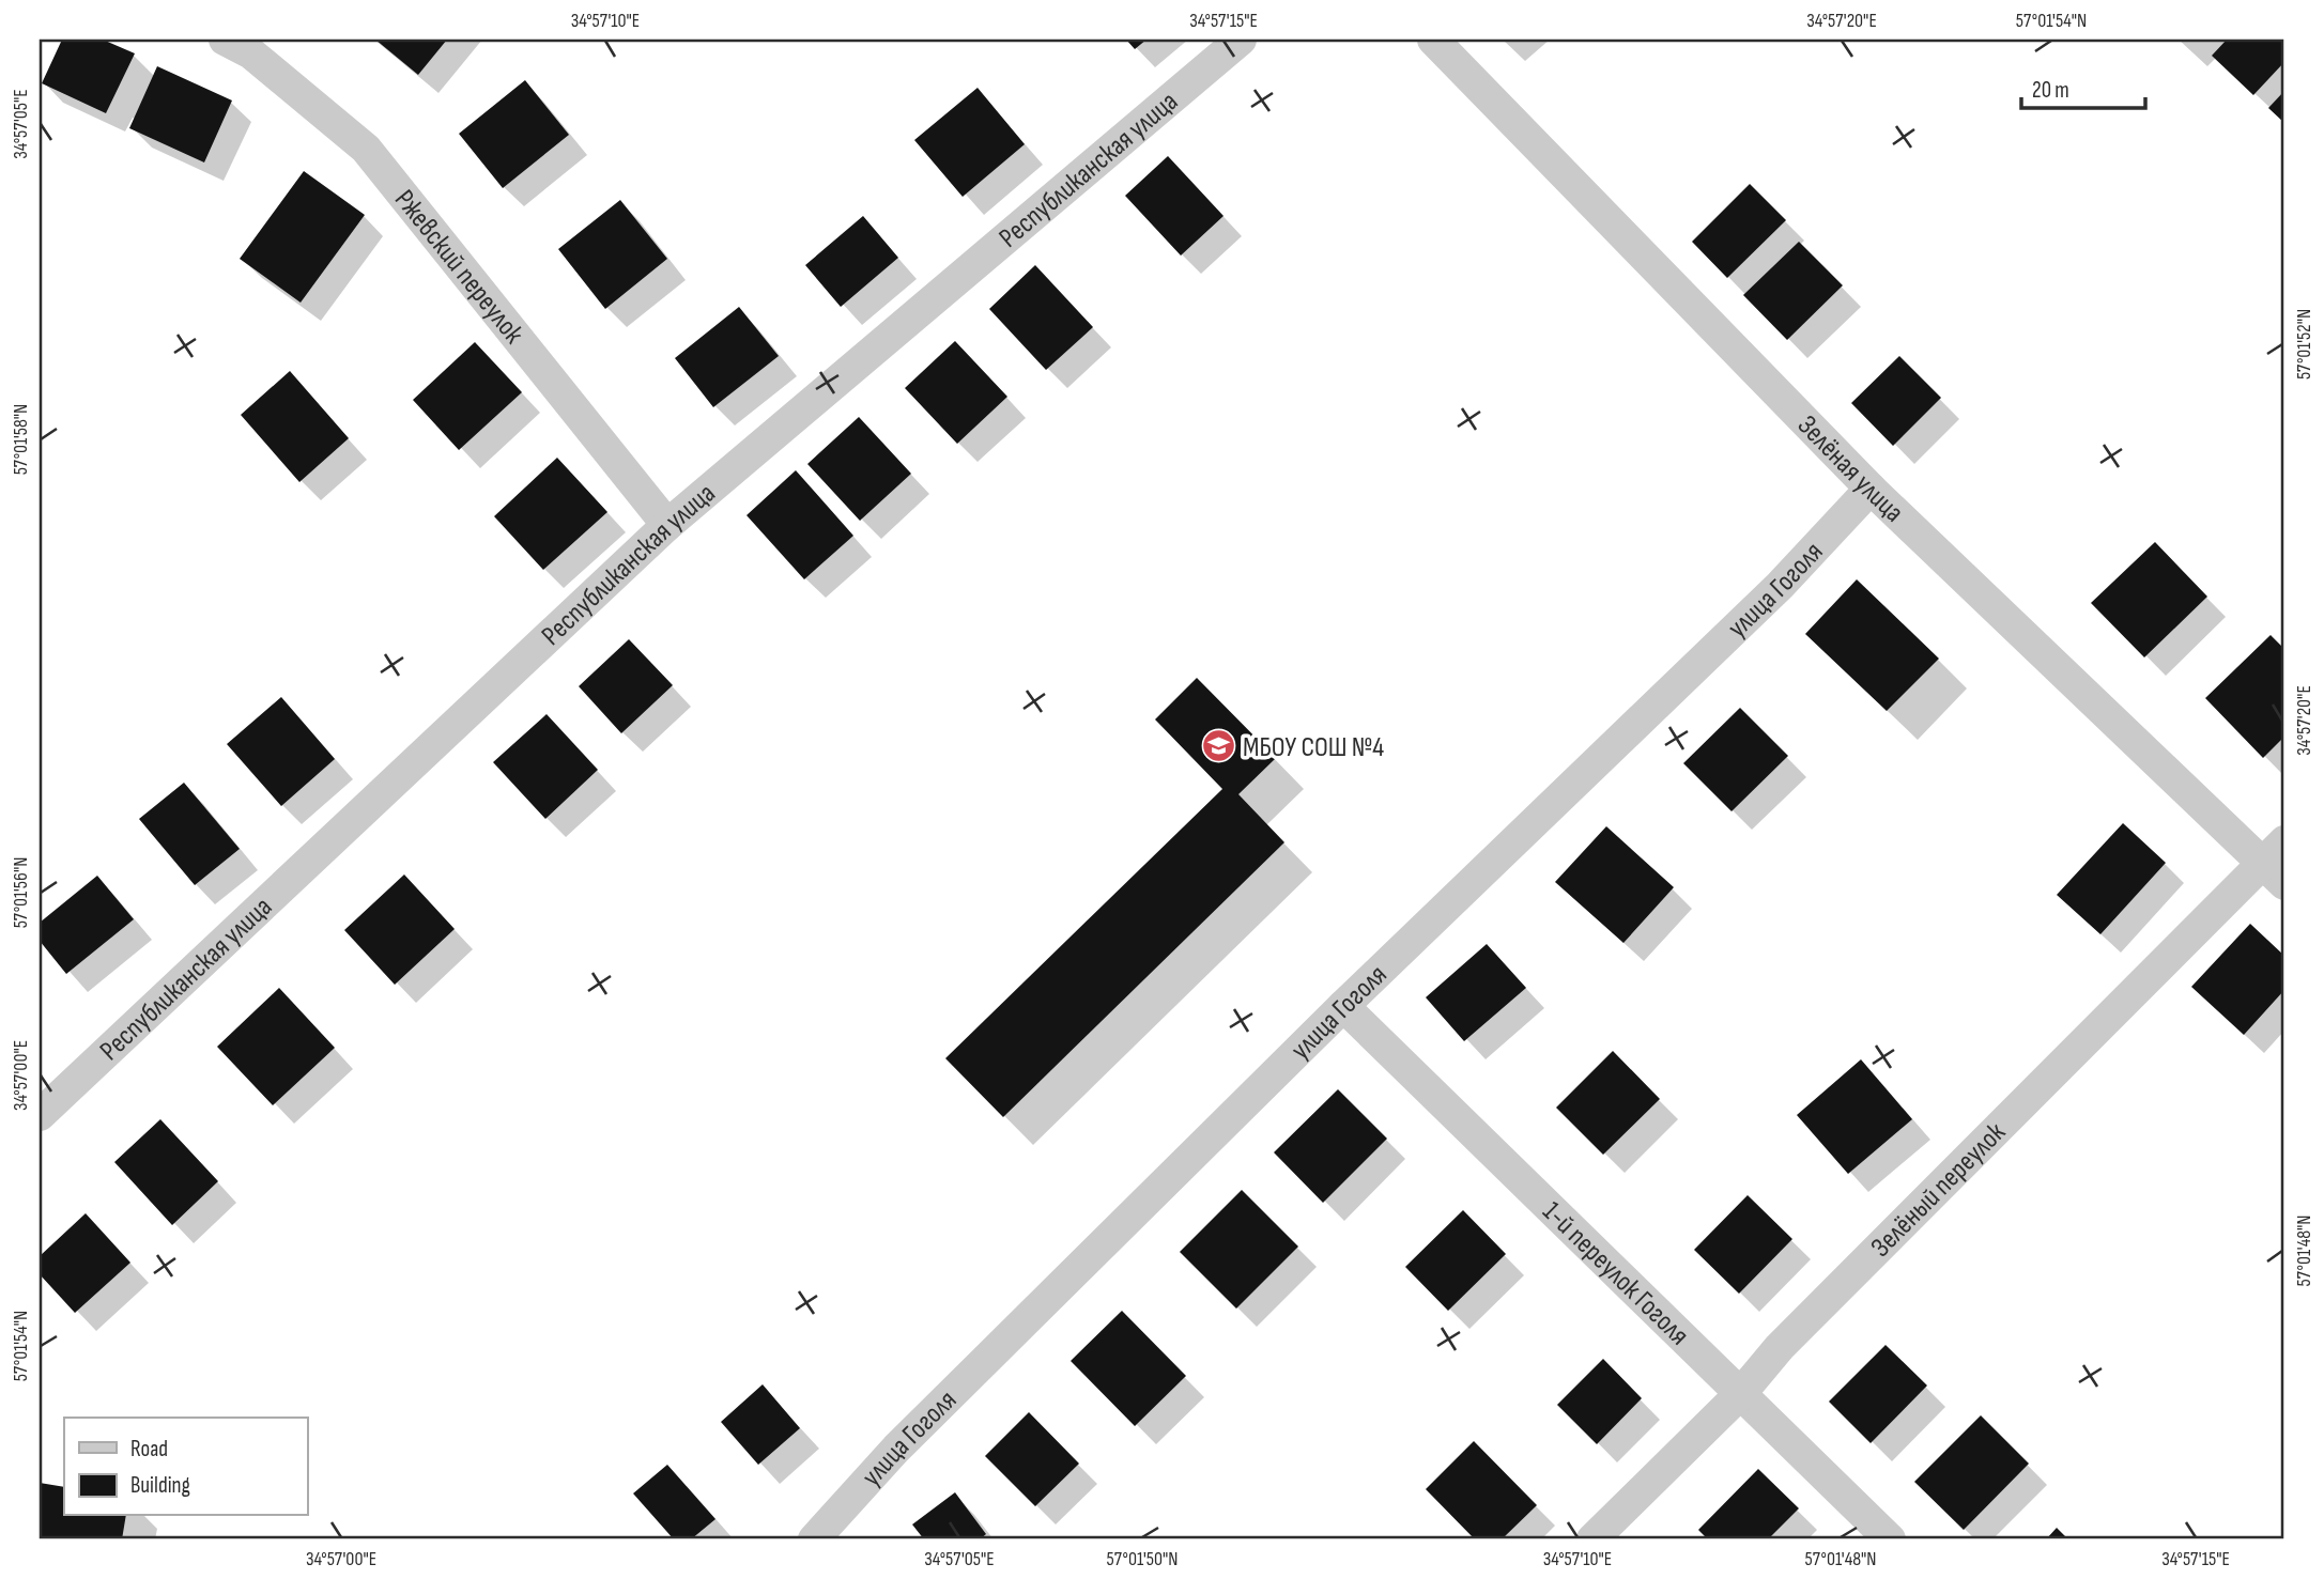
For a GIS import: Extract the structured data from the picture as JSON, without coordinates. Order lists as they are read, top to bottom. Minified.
{"streets":{"street":["Республиканская улица","Ржевский переулок","Зелёная улица","улица Гоголя","Зелёный переулок","1-й переулок Гоголя"]},"crossings":[["Республиканская улица","Ржевский переулок"],["Зелёная улица","улица Гоголя"],["Зелёная улица","Зелёный переулок"],["улица Гоголя","1-й переулок Гоголя"],["Зелёный переулок","1-й переулок Гоголя"]],"places":{"school or university":["МБОУ СОШ №4"]},"legend":["Road","Building"],"scale_bar":"20 m","coordinates":["34°57'10\"E","34°57'15\"E","34°57'20\"E","57°01'54\"N","34°57'05\"E","57°01'52\"N","57°01'58\"N","57°01'56\"N","34°57'00\"E","57°01'48\"N","57°01'50\"N"]}
